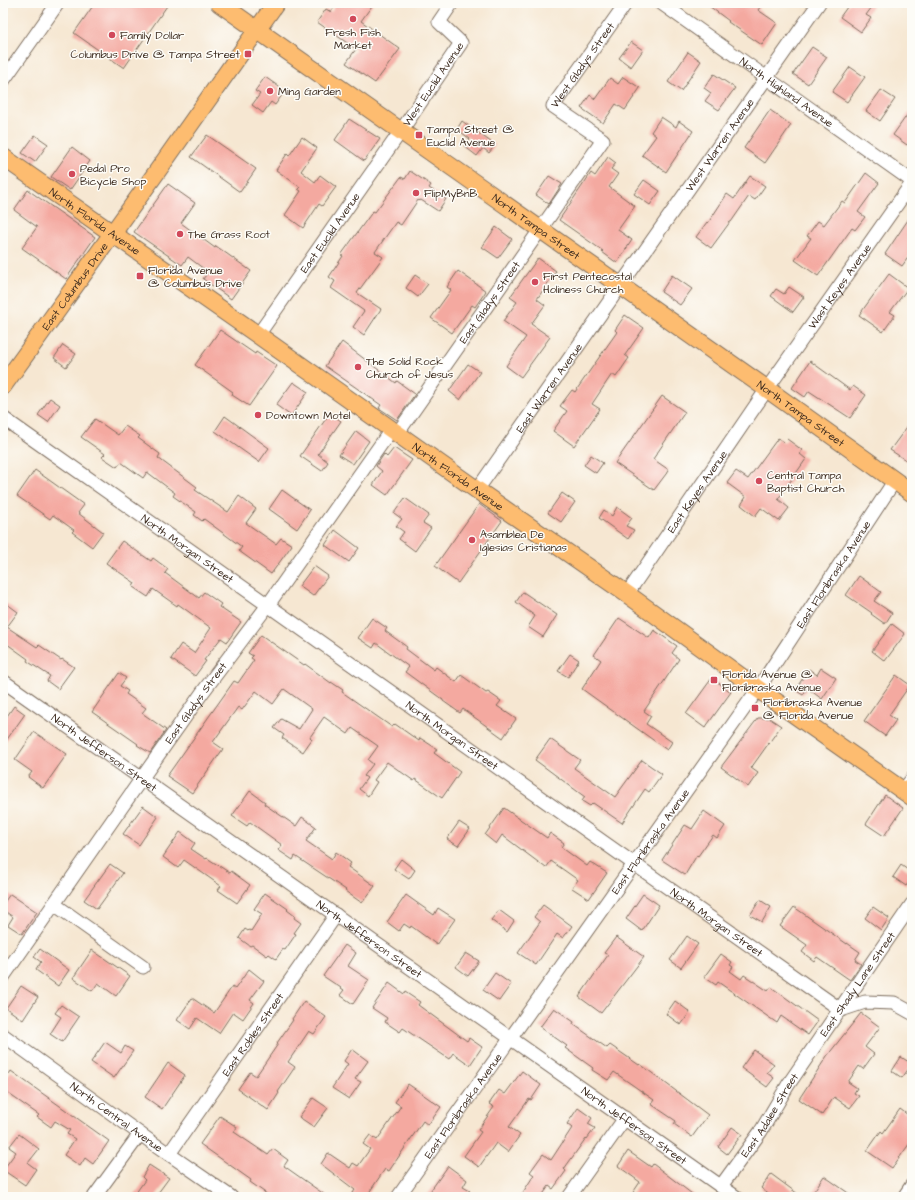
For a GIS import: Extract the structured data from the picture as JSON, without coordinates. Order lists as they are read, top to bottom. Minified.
{"streets":{"main road":["North Florida Avenue","North Tampa Street","East Columbus Drive"],"street":["West Gladys Street","West Euclid Avenue","North Highland Avenue","West Warren Avenue","East Euclid Avenue","Wast Keyes Avenue","East Gladys Street","East Warren Avenue","East Keyes Avenue","North Morgan Street","East Floribraska Avenue","North Jefferson Street","East Shady Lane Street","East Robles Street","East Adalee Street","North Central Avenue"]},"crossings":[["West Gladys Street","North Tampa Street"],["West Gladys Street","East Gladys Street"],["West Euclid Avenue","North Tampa Street"],["West Euclid Avenue","East Euclid Avenue"],["North Highland Avenue","West Warren Avenue"],["North Highland Avenue","Wast Keyes Avenue"],["West Warren Avenue","North Tampa Street"],["West Warren Avenue","East Warren Avenue"],["North Florida Avenue","East Euclid Avenue"],["North Florida Avenue","East Columbus Drive"],["North Florida Avenue","East Gladys Street"],["North Florida Avenue","East Warren Avenue"],["North Florida Avenue","East Keyes Avenue"],["North Florida Avenue","East Floribraska Avenue"],["North Tampa Street","East Euclid Avenue"],["North Tampa Street","Wast Keyes Avenue"],["North Tampa Street","East Columbus Drive"],["North Tampa Street","East Gladys Street"],["North Tampa Street","East Warren Avenue"],["North Tampa Street","East Keyes Avenue"],["North Tampa Street","East Floribraska Avenue"],["Wast Keyes Avenue","East Keyes Avenue"],["East Gladys Street","North Morgan Street"],["East Gladys Street","North Jefferson Street"],["North Morgan Street","East Floribraska Avenue"],["North Morgan Street","East Shady Lane Street"],["East Floribraska Avenue","North Jefferson Street"],["North Jefferson Street","East Robles Street"],["North Jefferson Street","East Adalee Street"],["East Shady Lane Street","East Adalee Street"],["East Robles Street","North Central Avenue"]],"places":{"other":["Fresh Fish Market","Family Dollar","Ming Garden","Pedal Pro Bicycle Shop","FlipMyBnB","The Grass Root","First Pentecostal Holiness Church","The Solid Rock Church of Jesus","Downtown Motel","Central Tampa Baptist Church","Asamblea De Iglesias Cristianas"],"transit":["Columbus Drive @ Tampa Street","Tampa Street @ Euclid Avenue","Florida Avenue @ Columbus Drive","Florida Avenue @ Floribraska Avenue","Floribraska Avenue @ Florida Avenue"]}}
